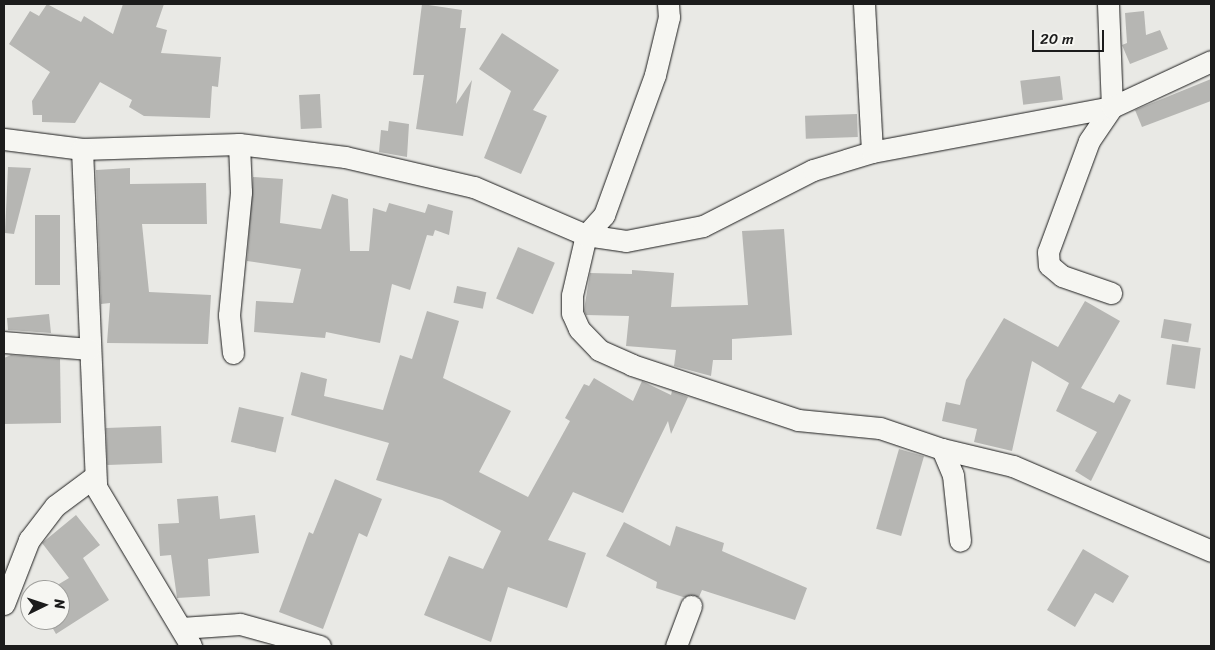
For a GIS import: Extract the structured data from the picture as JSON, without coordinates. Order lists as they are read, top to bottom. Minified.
{"scale_bar":"20 m","north":"right"}
